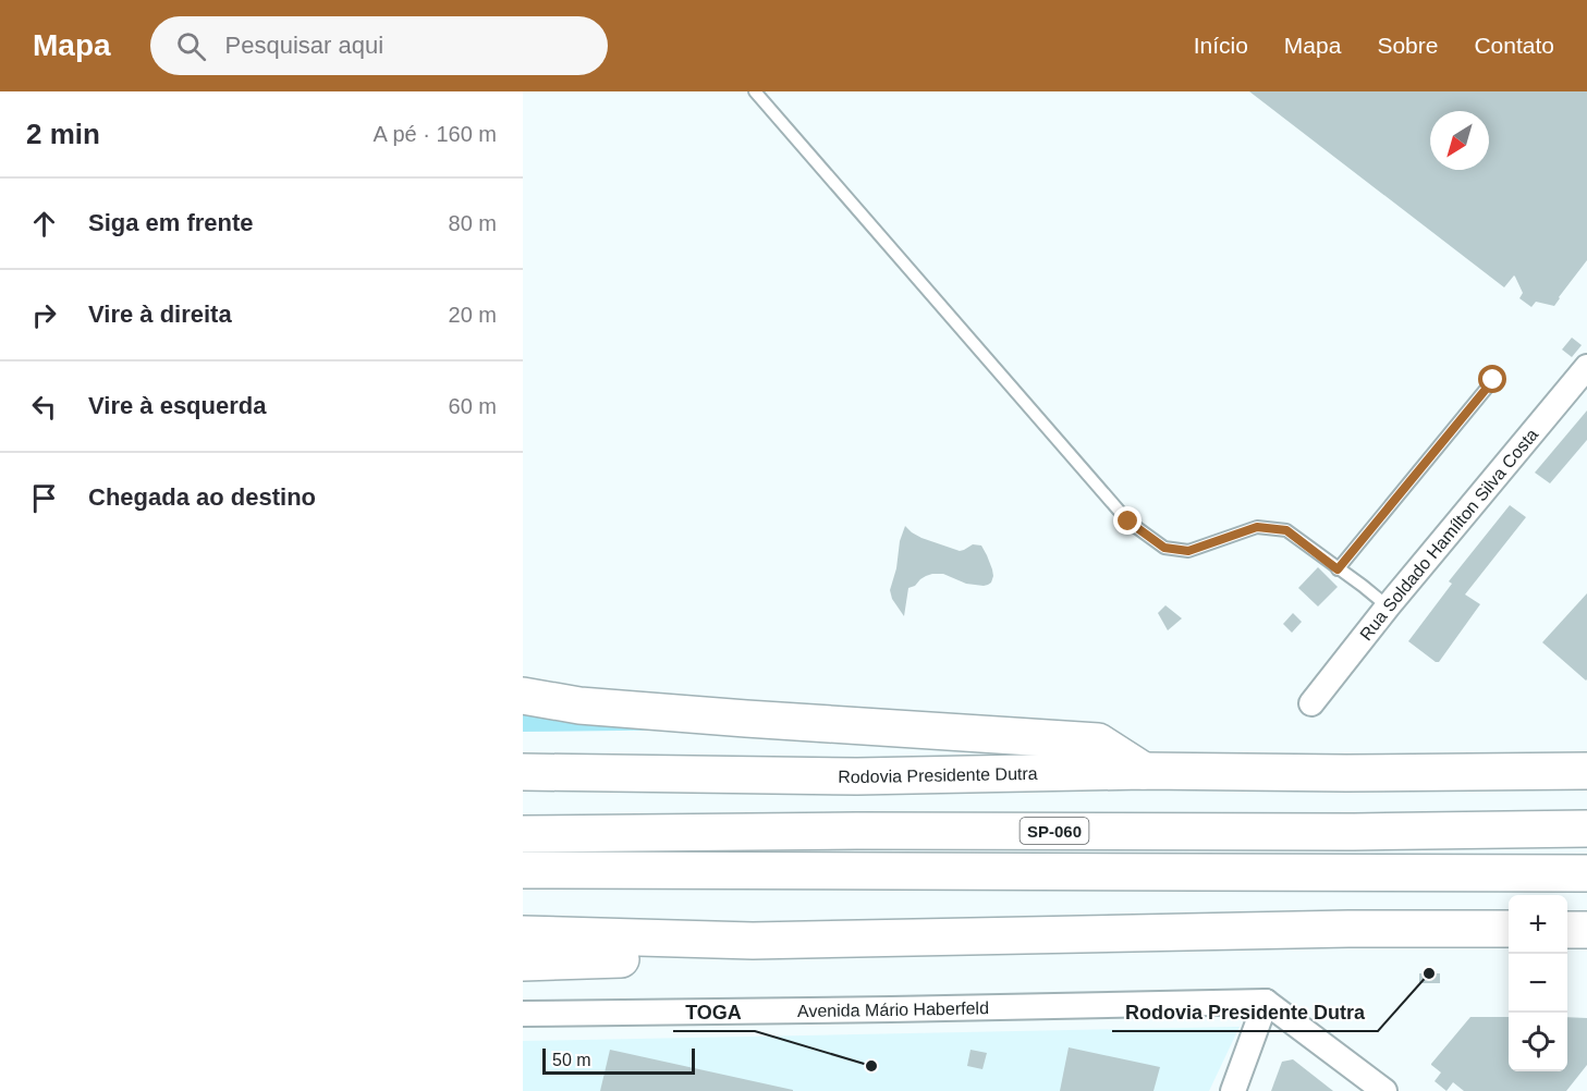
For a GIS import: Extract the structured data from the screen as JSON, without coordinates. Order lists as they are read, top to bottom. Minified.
{"streets":{"highway":["Rodovia Presidente Dutra","SP-060"],"street":["Rua Soldado Hamílton Silva Costa","Avenida Mário Haberfeld"]},"places":["Rodovia Presidente Dutra","TOGA"],"scale_bar":"50 m","north":"bottom left","page":{"header":"Mapa","search":"Pesquisar aqui","nav":["Início","Mapa","Sobre","Contato"],"heading":["2 min","A pé · 160 m"],"list":[["Siga em frente","80 m"],["Vire à direita","20 m"],["Vire à esquerda","60 m"],"Chegada ao destino"],"map_buttons":["+","−"],"scale":"50 m"}}
